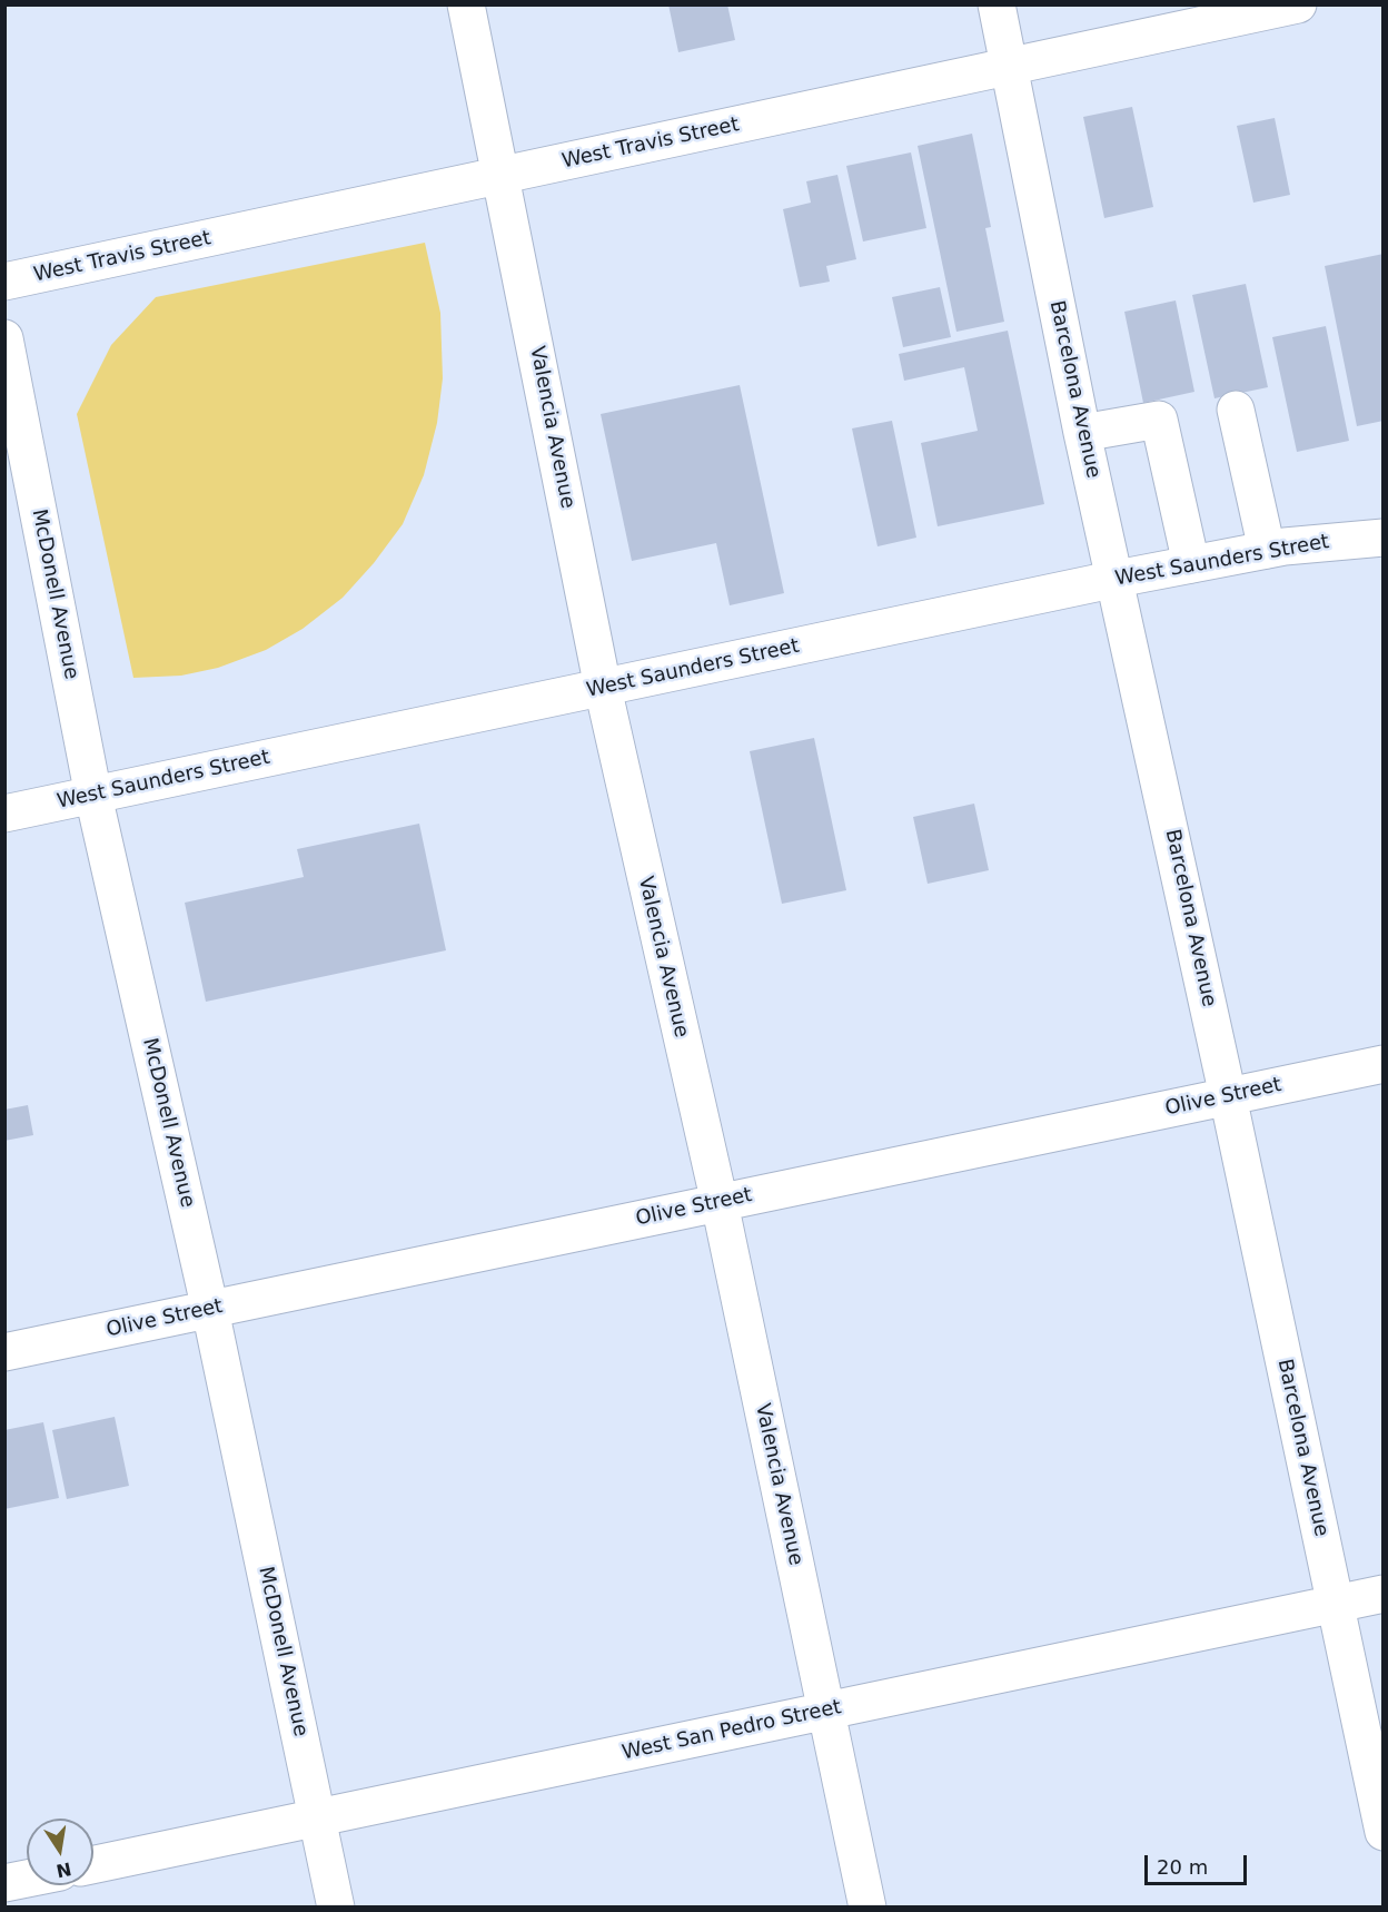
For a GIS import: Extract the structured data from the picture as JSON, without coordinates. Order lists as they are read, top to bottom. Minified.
{"streets":{"street":["West Travis Street","Barcelona Avenue","Valencia Avenue","West Saunders Street","McDonell Avenue","Olive Street","West San Pedro Street"]},"crossings":[["West Travis Street","Barcelona Avenue"],["West Travis Street","Valencia Avenue"],["Barcelona Avenue","West Saunders Street"],["Barcelona Avenue","Olive Street"],["Barcelona Avenue","West San Pedro Street"],["Valencia Avenue","West Saunders Street"],["Valencia Avenue","Olive Street"],["Valencia Avenue","West San Pedro Street"],["West Saunders Street","McDonell Avenue"],["McDonell Avenue","Olive Street"],["McDonell Avenue","West San Pedro Street"]],"scale_bar":"20 m","north":"bottom"}
